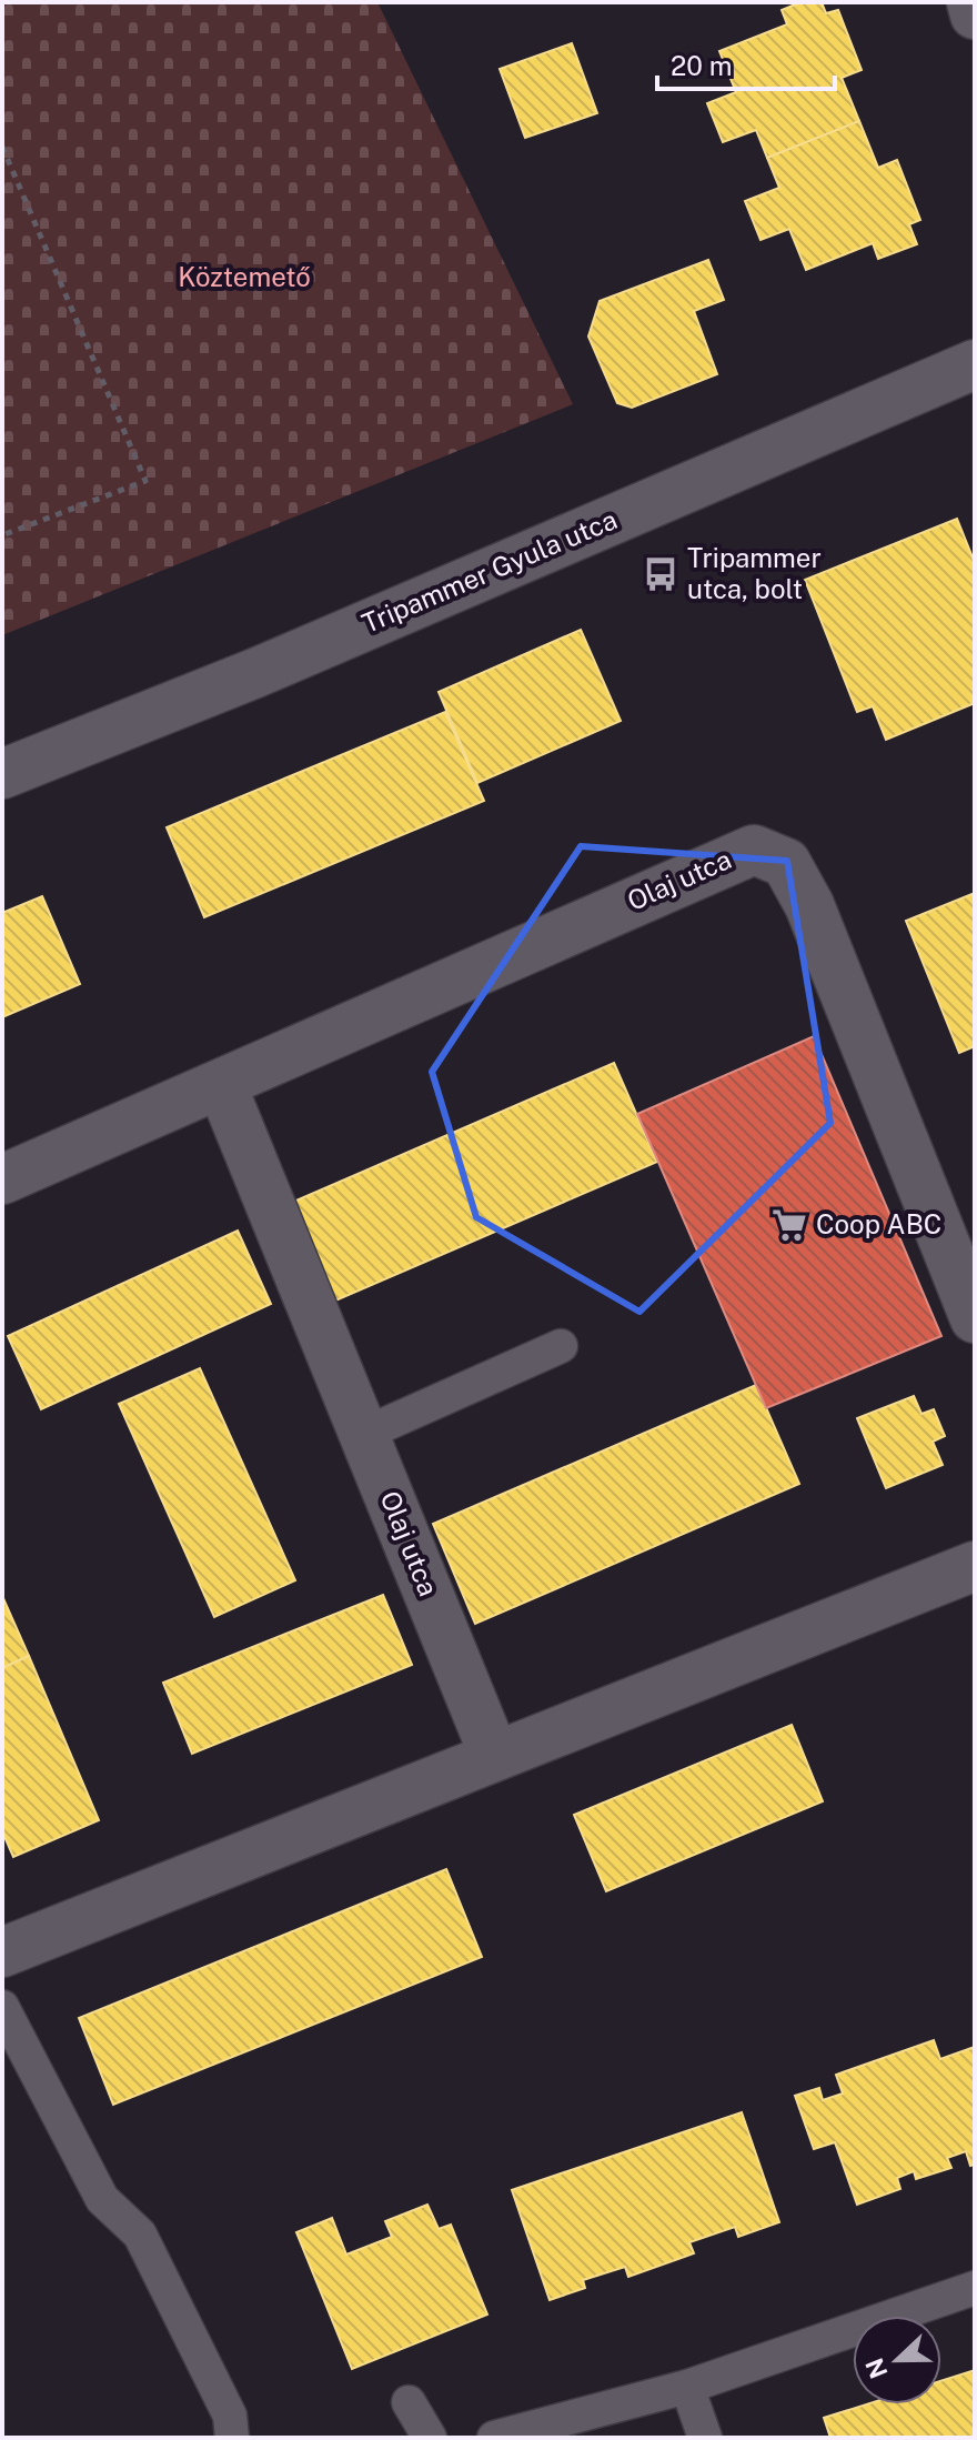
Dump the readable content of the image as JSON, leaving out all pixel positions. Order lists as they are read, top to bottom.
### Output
{
  "streets": {
    "street": ["Tripammer Gyula utca", "Olaj utca"]
  },
  "parks": ["Köztemető"],
  "places": {
    "bus stop": ["Tripammer utca, bolt"],
    "supermarket": ["Coop ABC"]
  },
  "scale_bar": "20 m",
  "north": "left"
}
